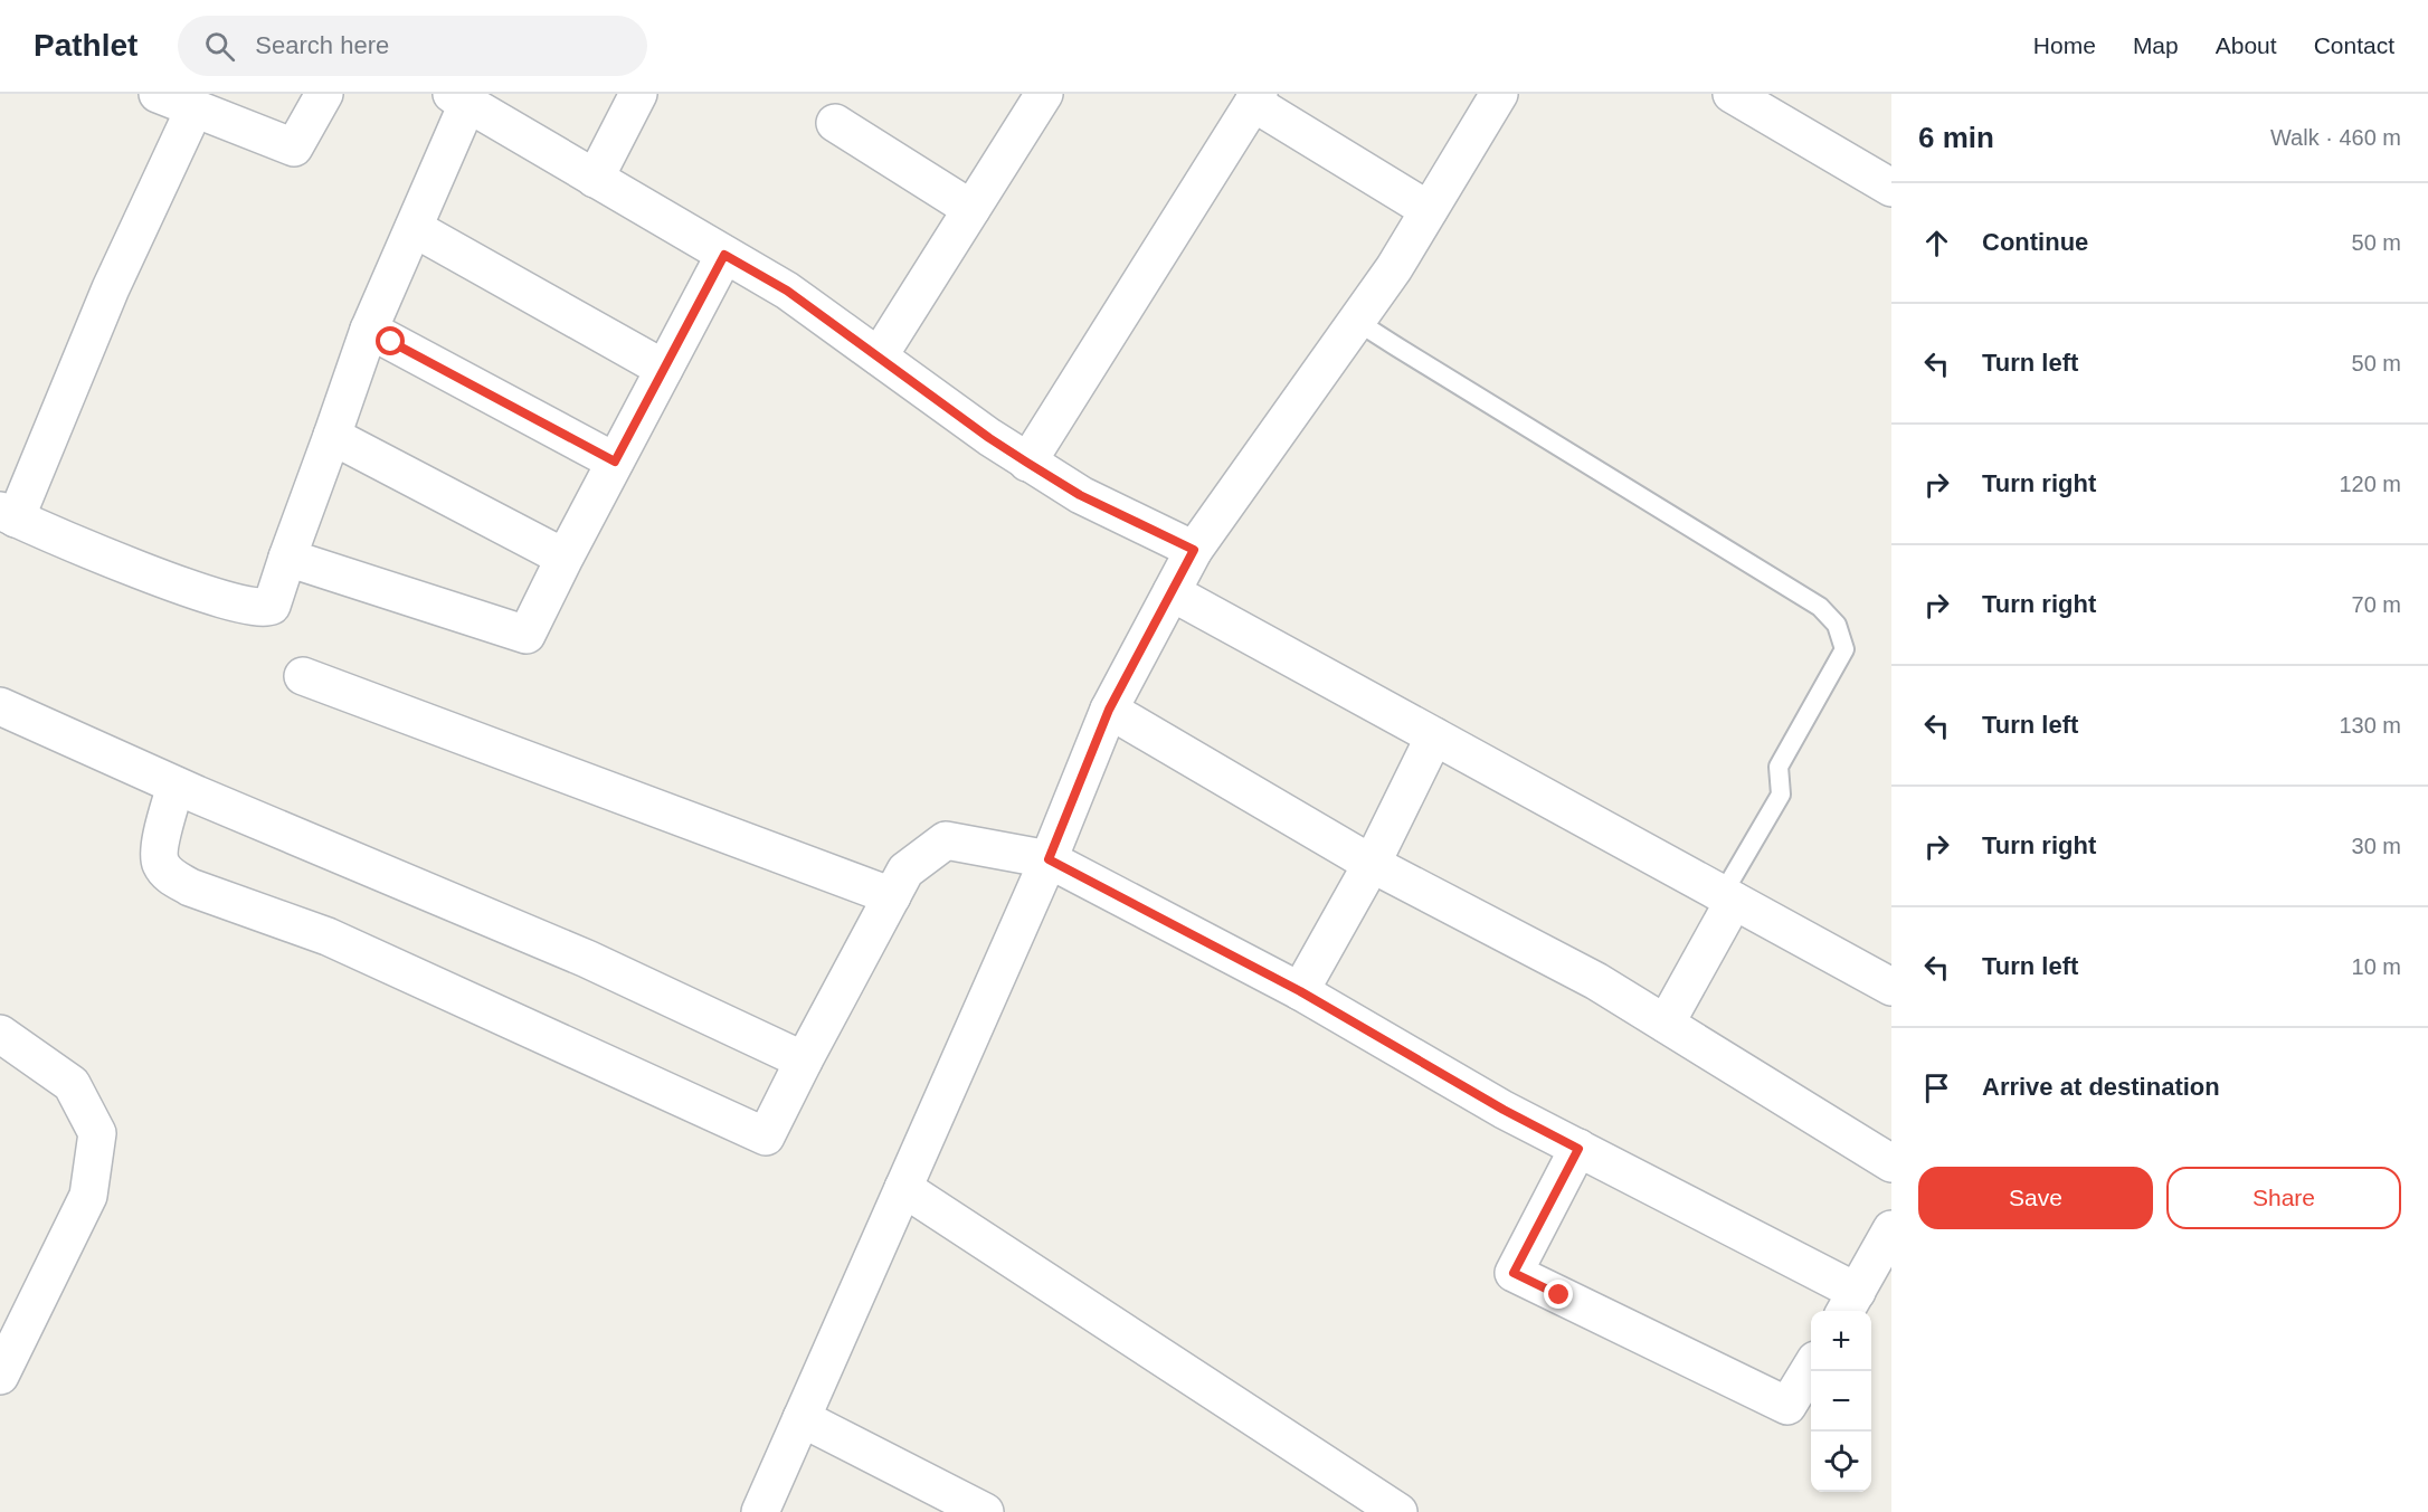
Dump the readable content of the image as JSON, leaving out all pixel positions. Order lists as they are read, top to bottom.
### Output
{
  "page": {
    "header": "Pathlet",
    "search": "Search here",
    "nav": [
      "Home",
      "Map",
      "About",
      "Contact"
    ],
    "heading": ["6 min", "Walk · 460 m"],
    "list": [
      ["Continue", "50 m"],
      ["Turn left", "50 m"],
      ["Turn right", "120 m"],
      ["Turn right", "70 m"],
      ["Turn left", "130 m"],
      ["Turn right", "30 m"],
      ["Turn left", "10 m"],
      "Arrive at destination"
    ],
    "buttons": ["Save", "Share"],
    "map_buttons": ["+", "−"]
  }
}
